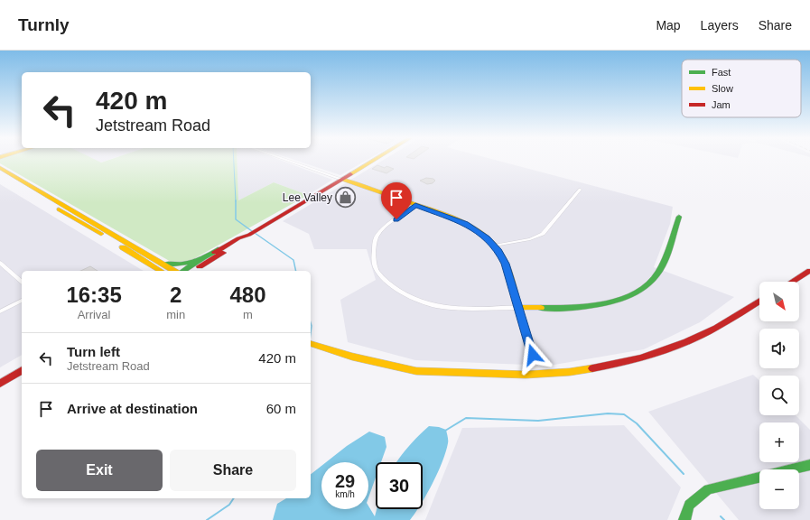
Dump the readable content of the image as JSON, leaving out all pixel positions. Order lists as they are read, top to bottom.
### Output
{
  "places": {
    "shop": ["Lee Valley"]
  },
  "legend": ["Fast", "Slow", "Jam"],
  "north": "bottom right",
  "page": {
    "header": "Turnly",
    "nav": ["Map", "Layers", "Share"],
    "turn": ["420 m", "Jetstream Road"],
    "eta": [
      "16:35",
      "Arrival",
      "2",
      "min",
      "480",
      "m"
    ],
    "map_buttons": ["+", "−"],
    "list": [
      {
        "name": "Turn left",
        "note": "Jetstream Road",
        "value": "420 m"
      },
      {
        "name": "Arrive at destination",
        "value": "60 m"
      }
    ],
    "buttons": ["Exit", "Share"],
    "speed": "29 km/h",
    "limit": "30"
  }
}
